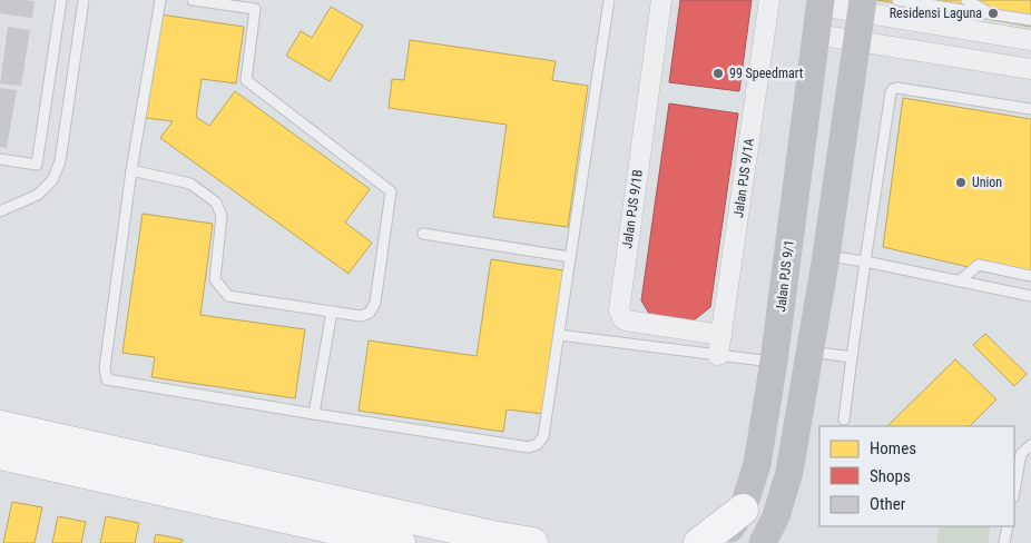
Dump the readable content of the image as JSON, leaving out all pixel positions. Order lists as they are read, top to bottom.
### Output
{
  "streets": {
    "street": ["Jalan PJS 9/1A", "Jalan PJS 9/1B", "Jalan PJS 9/1"]
  },
  "crossings": [
    ["Jalan PJS 9/1A", "Jalan PJS 9/1B"]
  ],
  "places": ["Residensi Laguna", "99 Speedmart", "Union"],
  "legend": ["Homes", "Shops", "Other"]
}
